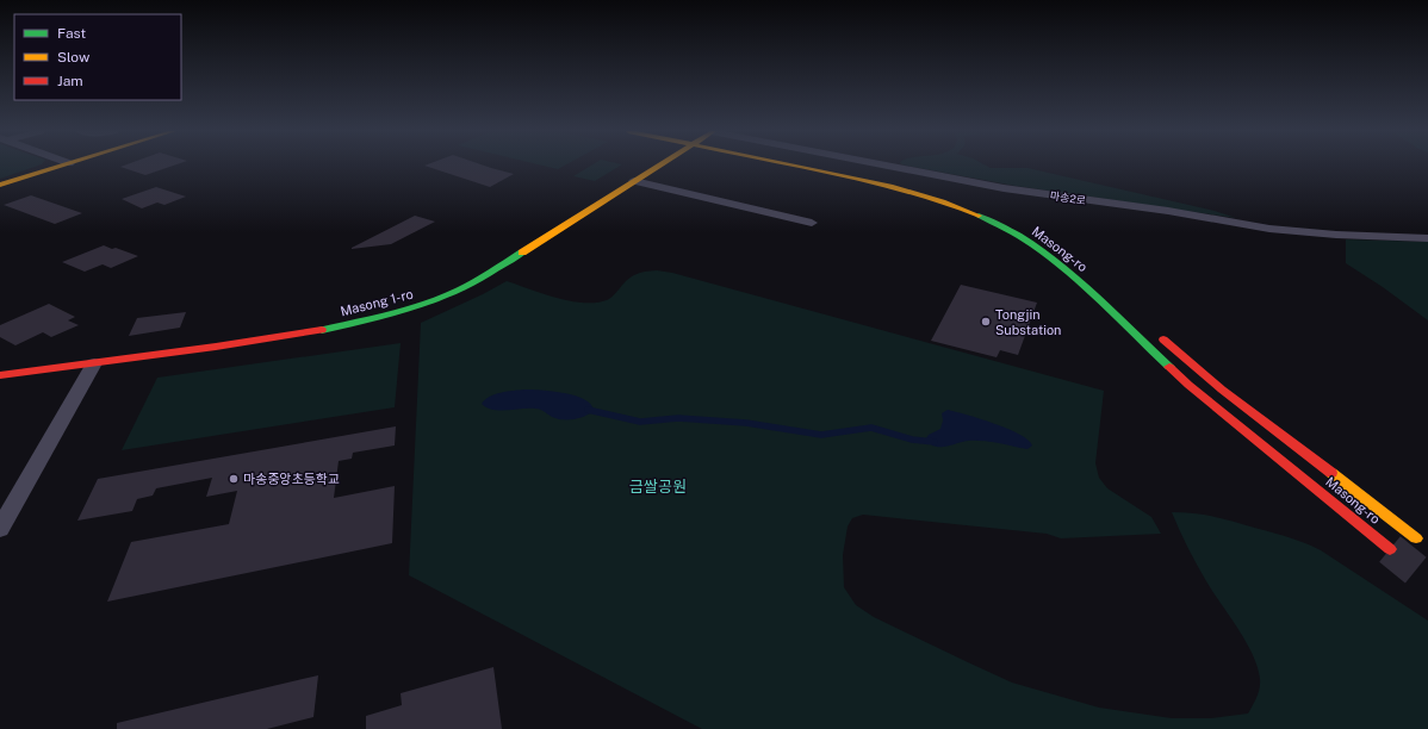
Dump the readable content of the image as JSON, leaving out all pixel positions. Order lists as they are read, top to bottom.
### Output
{
  "streets": {
    "street": ["마송2로", "Masong-ro", "Masong 1-ro"]
  },
  "parks": ["금쌀공원"],
  "places": ["Tongjin Substation", "마송중앙초등학교"],
  "legend": ["Fast", "Slow", "Jam"]
}
